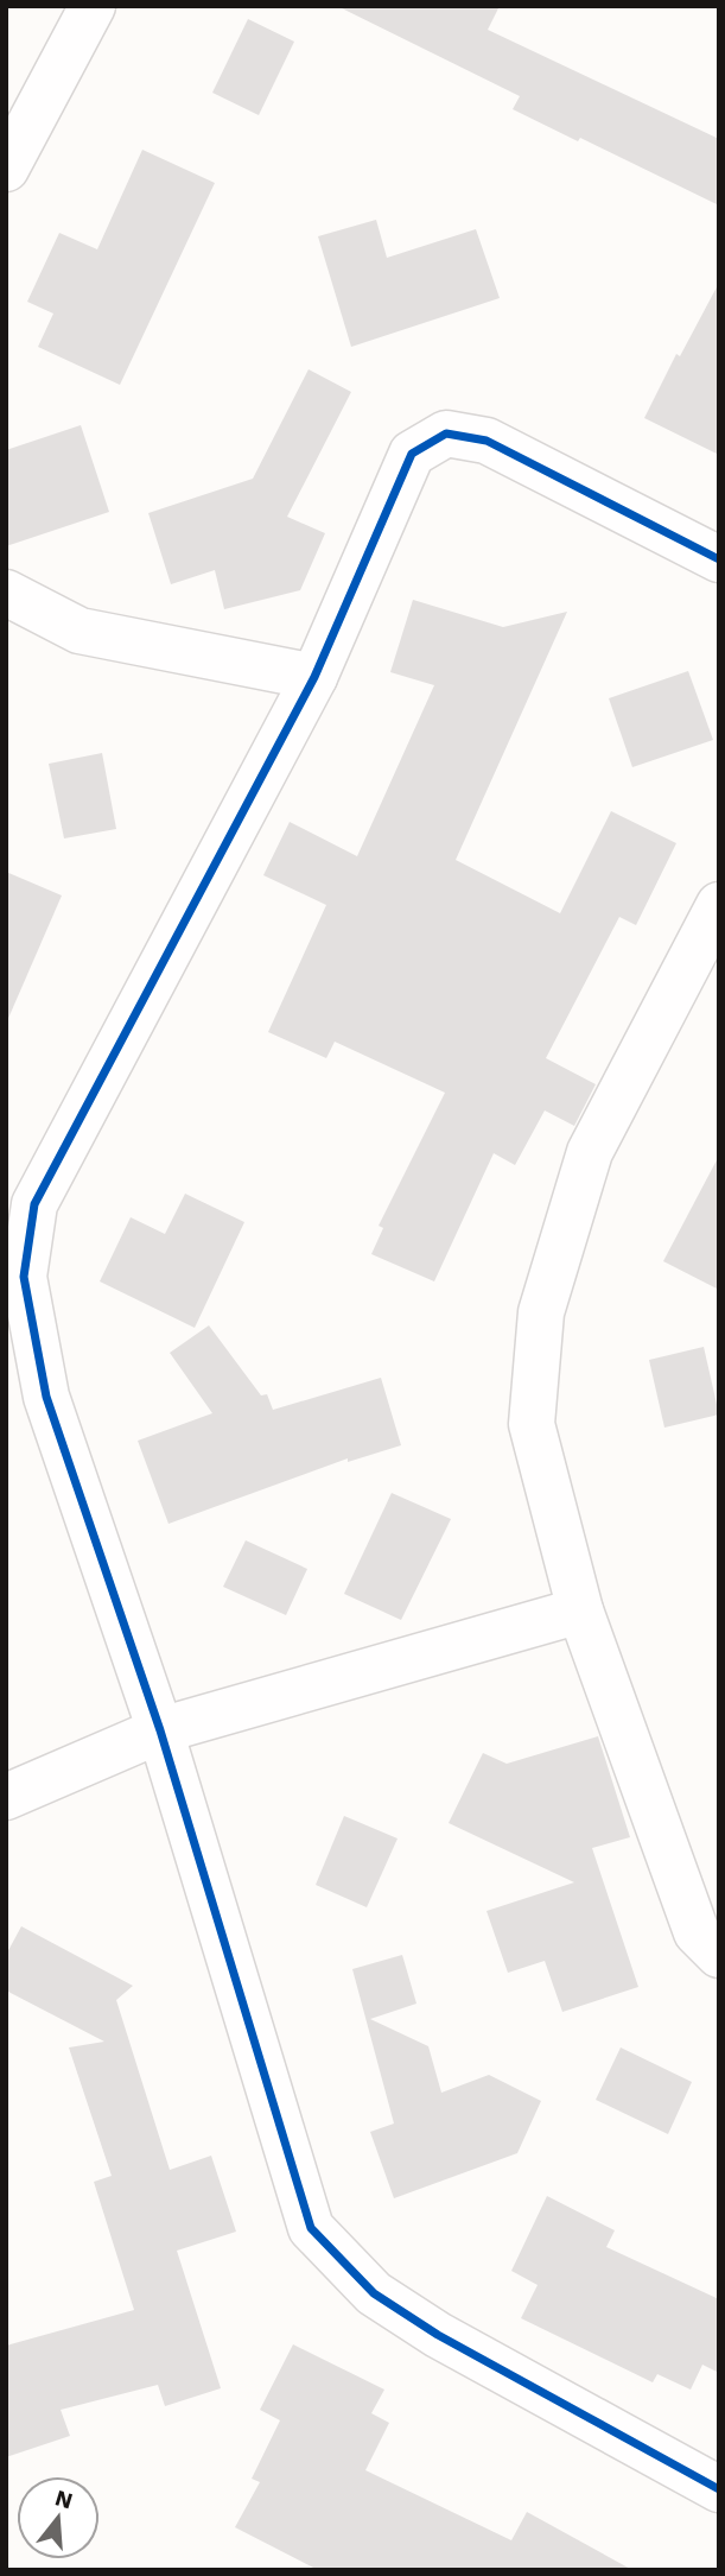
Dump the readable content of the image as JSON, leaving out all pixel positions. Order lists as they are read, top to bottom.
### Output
{
  "north": "top"
}
